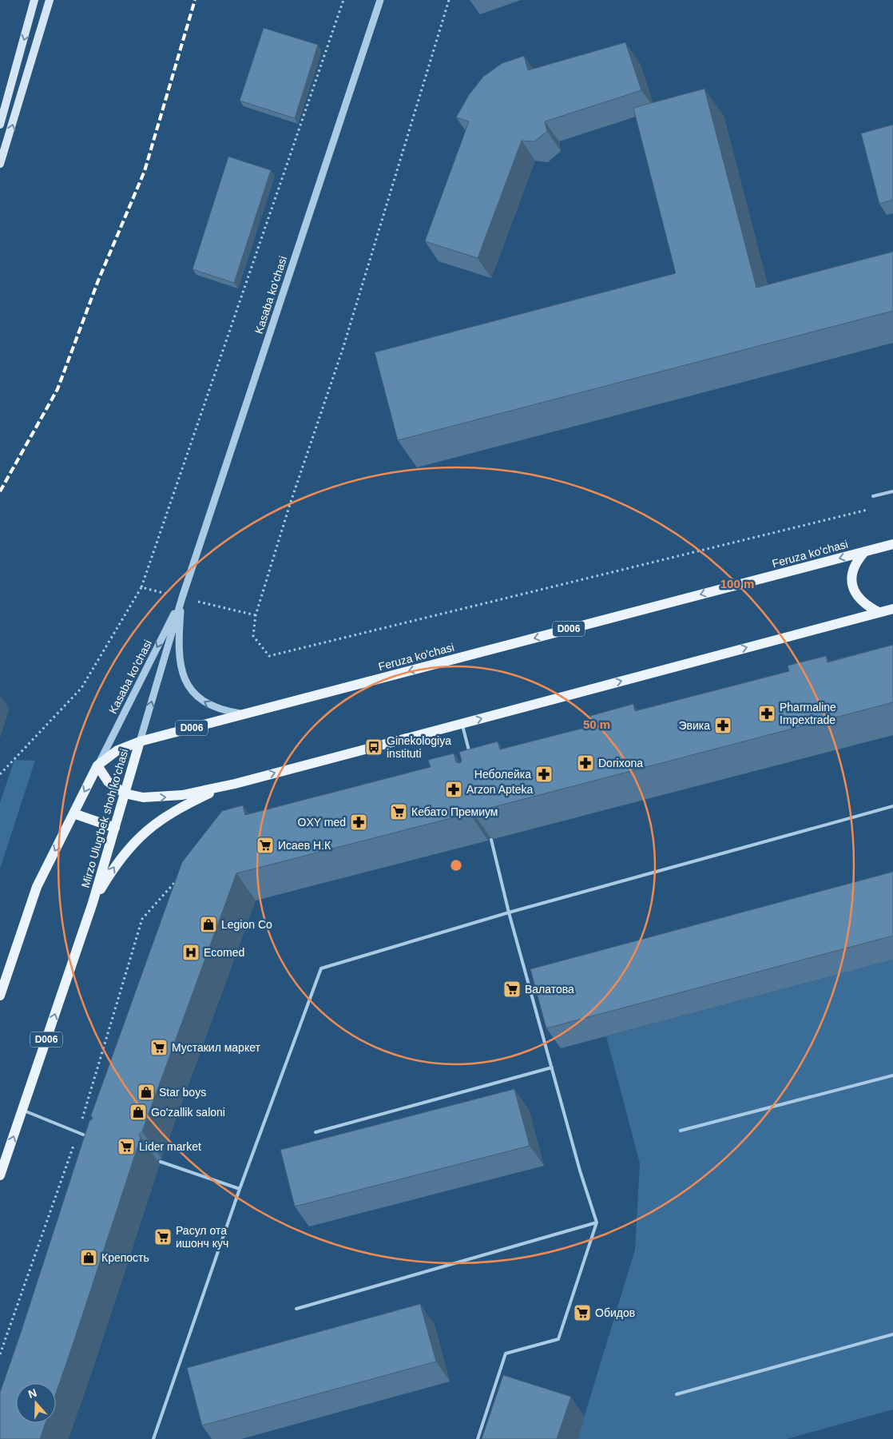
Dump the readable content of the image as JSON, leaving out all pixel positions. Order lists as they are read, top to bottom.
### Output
{
  "streets": {
    "main road": ["Feruza ko'chasi", "D006", "Mirzo Ulug'bek shoh ko'chasi"],
    "street": ["Kasaba ko'chasi"]
  },
  "crossings": [
    ["Kasaba ko'chasi", "Feruza ko'chasi"],
    ["Kasaba ko'chasi", "Mirzo Ulug'bek shoh ko'chasi"],
    ["Feruza ko'chasi", "Mirzo Ulug'bek shoh ko'chasi"],
    ["D006", "Mirzo Ulug'bek shoh ko'chasi"]
  ],
  "places": {
    "pharmacy": [
      "Pharmaline Impextrade",
      "Эвика",
      "Dorixona",
      "Неболейка",
      "Arzon Apteka",
      "OXY med"
    ],
    "bus stop": ["Ginekologiya instituti"],
    "supermarket": [
      "Кебато Премиум",
      "Исаев Н.К",
      "Валатова",
      "Мустакил маркет",
      "Lider market",
      "Расул ота ишонч куч",
      "Обидов"
    ],
    "shop": [
      "Legion Co",
      "Star boys",
      "Go'zallik saloni",
      "Крепость"
    ],
    "hospital": ["Ecomed"]
  },
  "north": "top",
  "rings": ["100 m", "50 m"]
}
